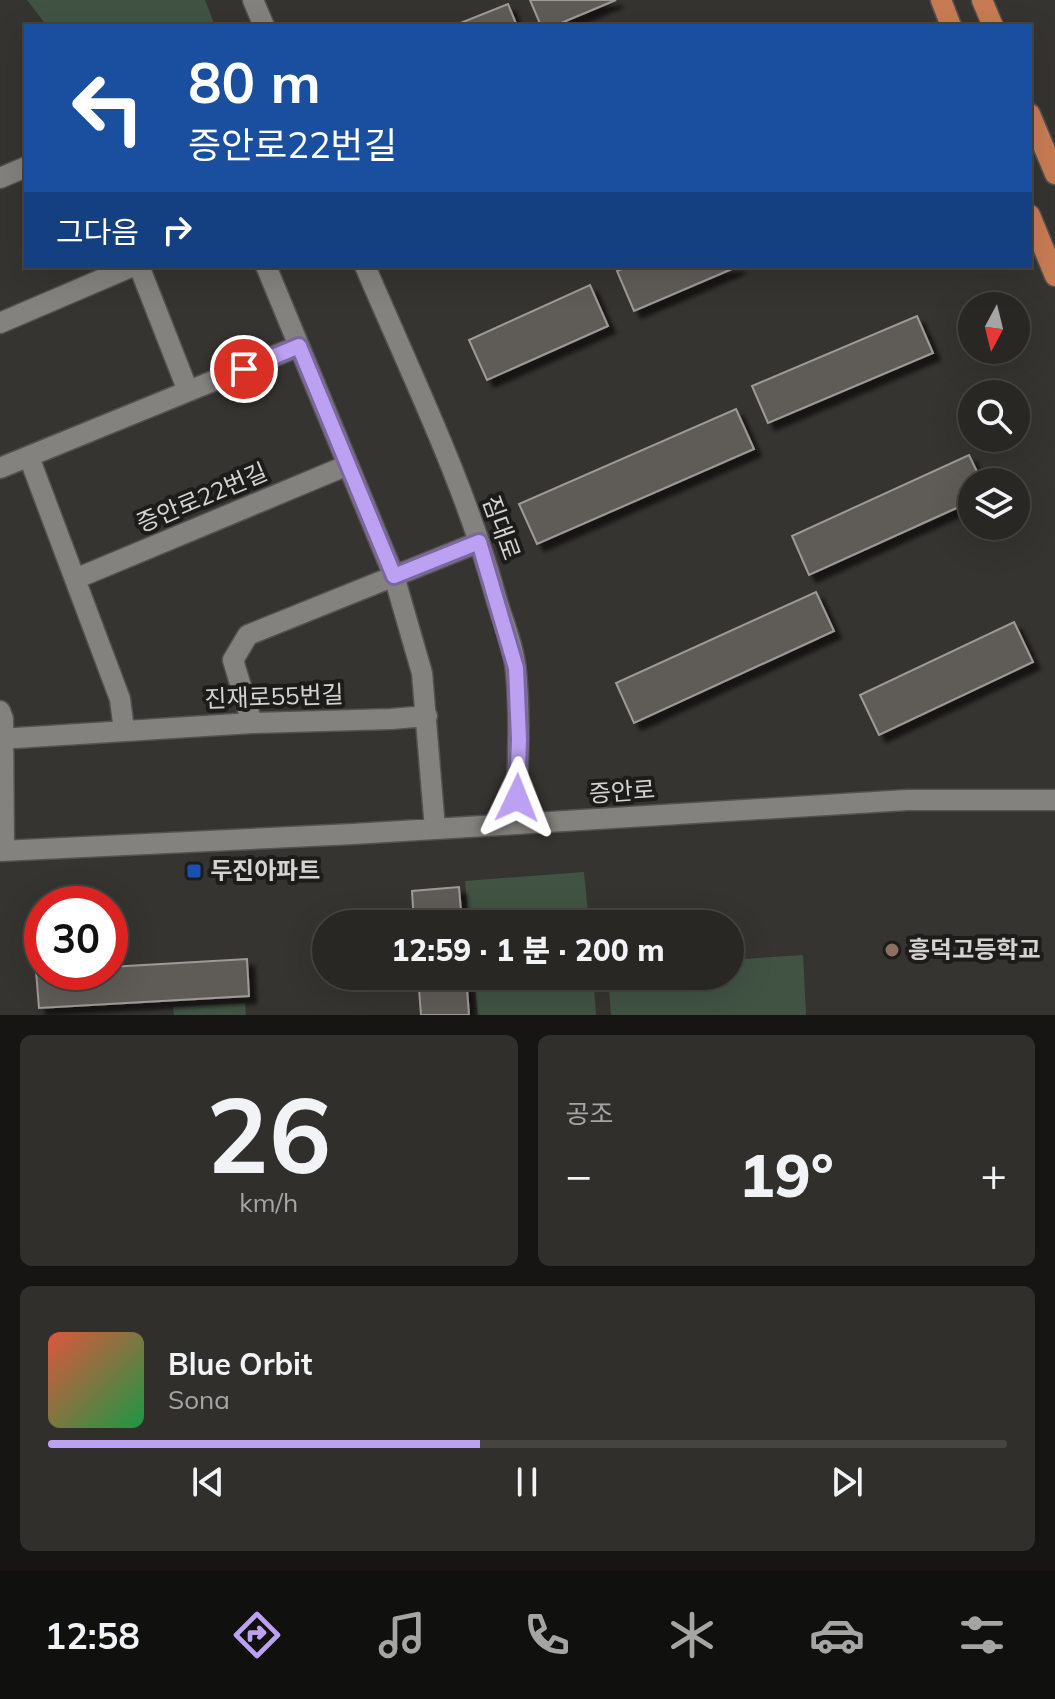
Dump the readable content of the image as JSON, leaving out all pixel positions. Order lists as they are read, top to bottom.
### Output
{
  "streets": {
    "street": [
      "증안로22번길",
      "짐대로",
      "진재로55번길",
      "증안로"
    ]
  },
  "crossings": [
    ["짐대로", "증안로"]
  ],
  "places": {
    "transit": ["두진아파트"],
    "other": ["흥덕고등학교"]
  },
  "north": "bottom",
  "page": {
    "turn": ["80 m", "증안로22번길"],
    "then": "그다음",
    "limit": "30",
    "trip": "12:59 · 1 분 · 200 m",
    "tile": [
      ["26", "km/h"],
      "공조"
    ],
    "heat": ["−", "19°", "+"],
    "song": ["Blue Orbit", "Sona"],
    "tabs": "12:58"
  }
}
